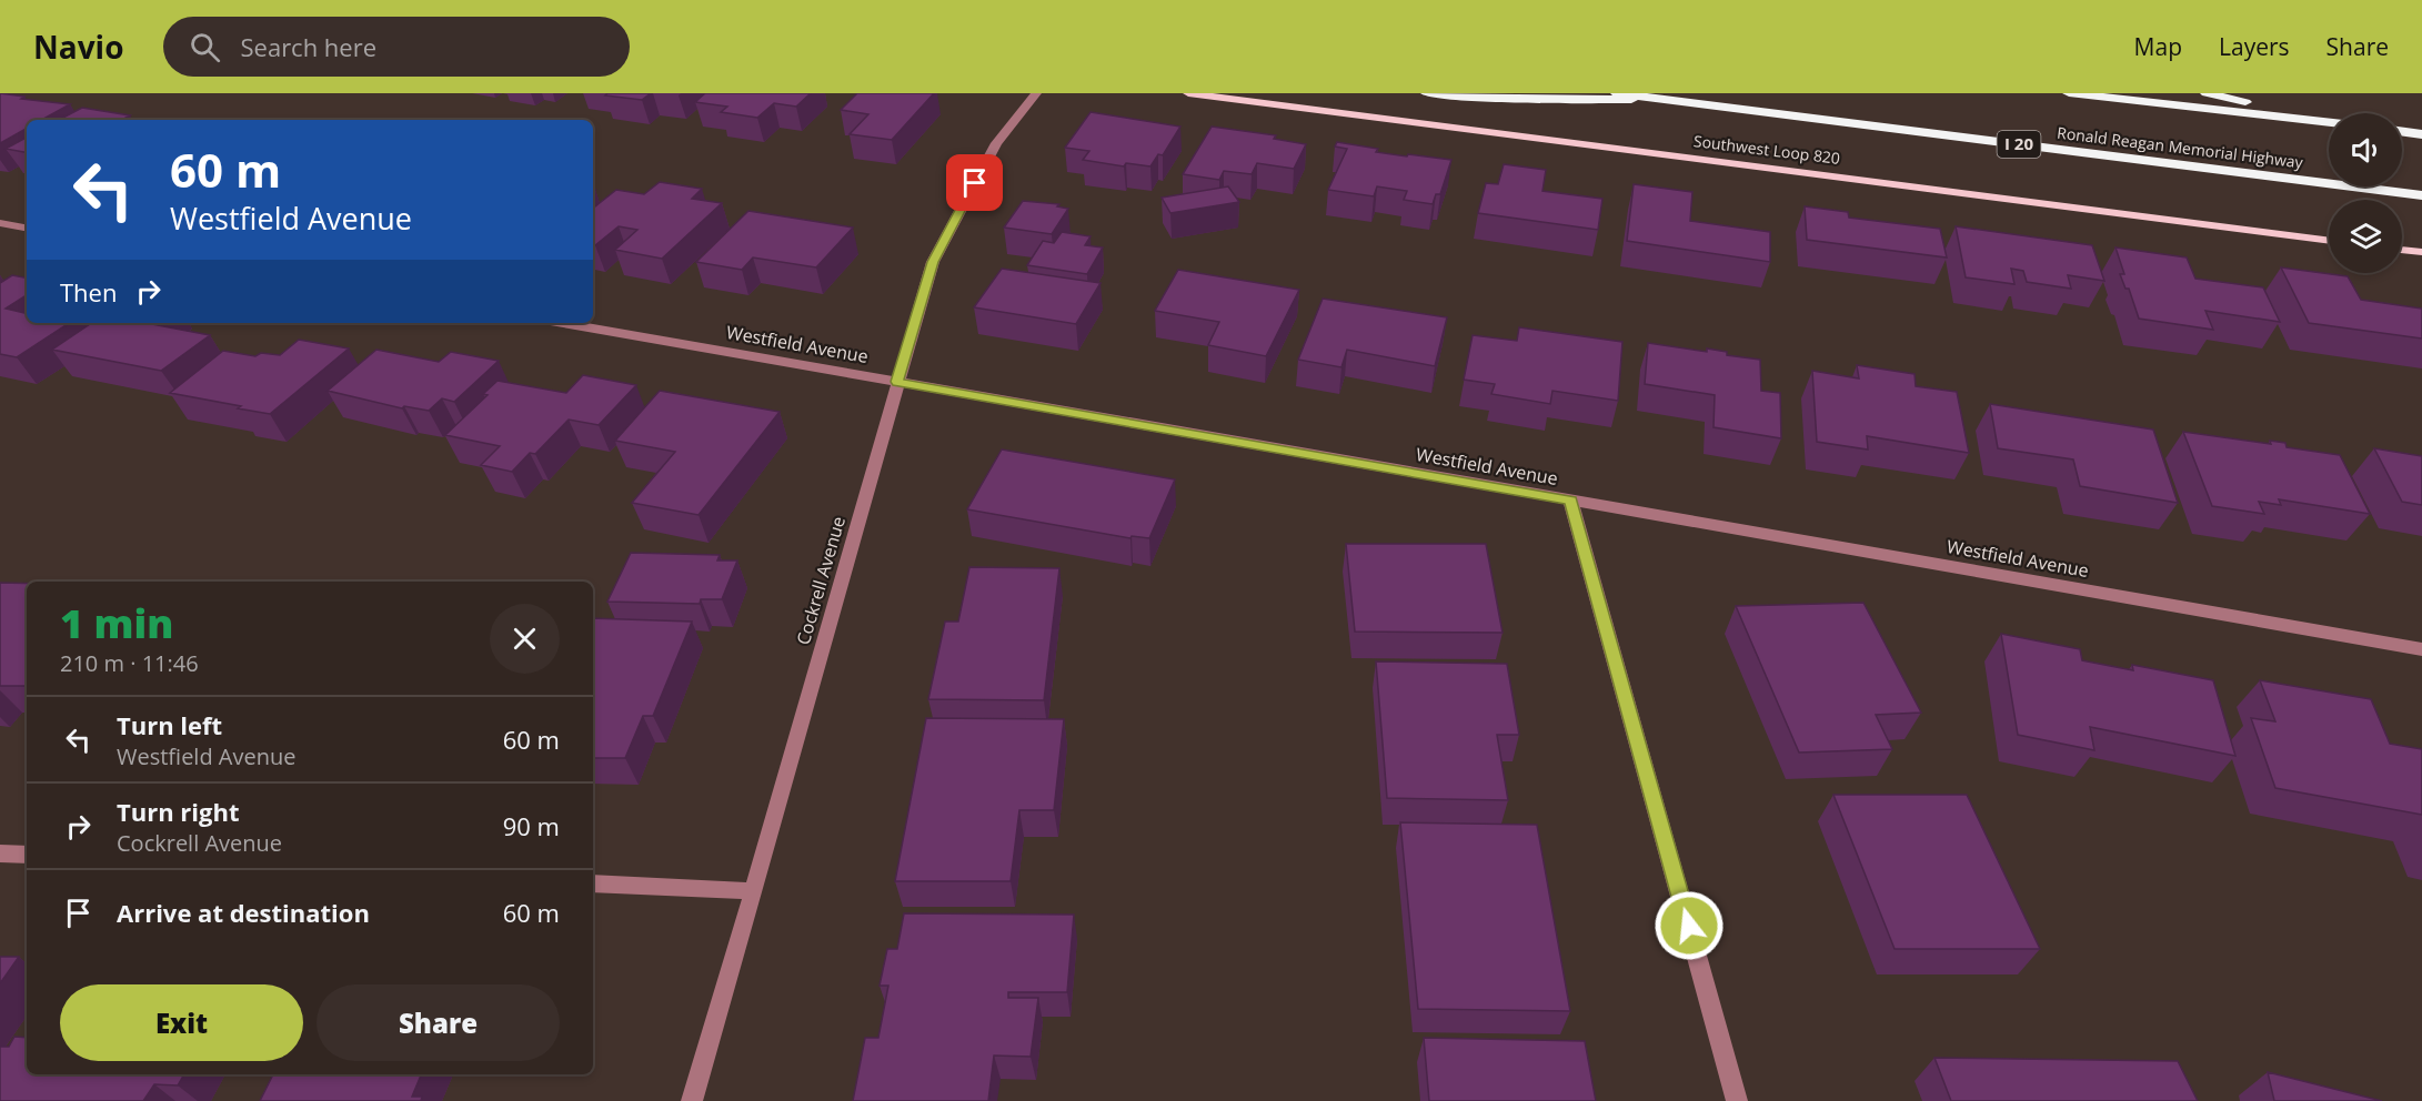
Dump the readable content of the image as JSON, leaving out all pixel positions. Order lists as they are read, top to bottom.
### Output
{
  "streets": {
    "highway": ["I 20", "Ronald Reagan Memorial Highway"],
    "main road": ["Southwest Loop 820"],
    "street": ["Westfield Avenue", "Cockrell Avenue"]
  },
  "crossings": [
    ["Westfield Avenue", "Cockrell Avenue"]
  ],
  "page": {
    "header": "Navio",
    "search": "Search here",
    "nav": ["Map", "Layers", "Share"],
    "turn": ["60 m", "Westfield Avenue"],
    "then": "Then",
    "heading": ["1 min", "210 m · 11:46"],
    "list": [
      {
        "name": "Turn left",
        "note": "Westfield Avenue",
        "value": "60 m"
      },
      {
        "name": "Turn right",
        "note": "Cockrell Avenue",
        "value": "90 m"
      },
      {
        "name": "Arrive at destination",
        "value": "60 m"
      }
    ],
    "buttons": ["Exit", "Share"]
  }
}
